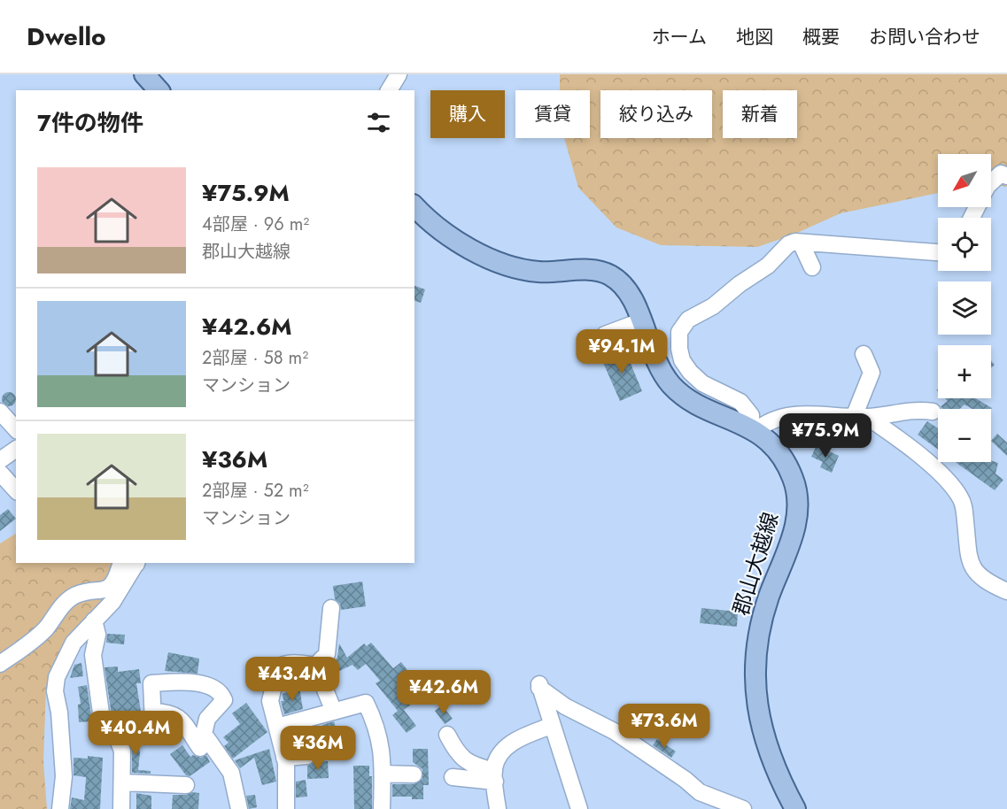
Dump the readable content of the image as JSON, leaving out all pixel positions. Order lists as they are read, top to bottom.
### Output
{
  "streets": {
    "main road": ["郡山大越線"]
  },
  "north": "bottom left",
  "page": {
    "header": "Dwello",
    "nav": [
      "ホーム",
      "地図",
      "概要",
      "お問い合わせ"
    ],
    "chip": [
      "購入",
      "賃貸",
      "絞り込み",
      "新着"
    ],
    "heading": "7件の物件",
    "map_buttons": ["+", "−"],
    "list": [
      {
        "name": "¥75.9M",
        "note": "4部屋 · 96 m² · 郡山大越線"
      },
      {
        "name": "¥42.6M",
        "note": "2部屋 · 58 m² · マンション"
      },
      {
        "name": "¥36M",
        "note": "2部屋 · 52 m² · マンション"
      }
    ],
    "price": [
      "¥94.1M",
      "¥75.9M",
      "¥43.4M",
      "¥42.6M",
      "¥73.6M",
      "¥40.4M",
      "¥36M"
    ]
  }
}
